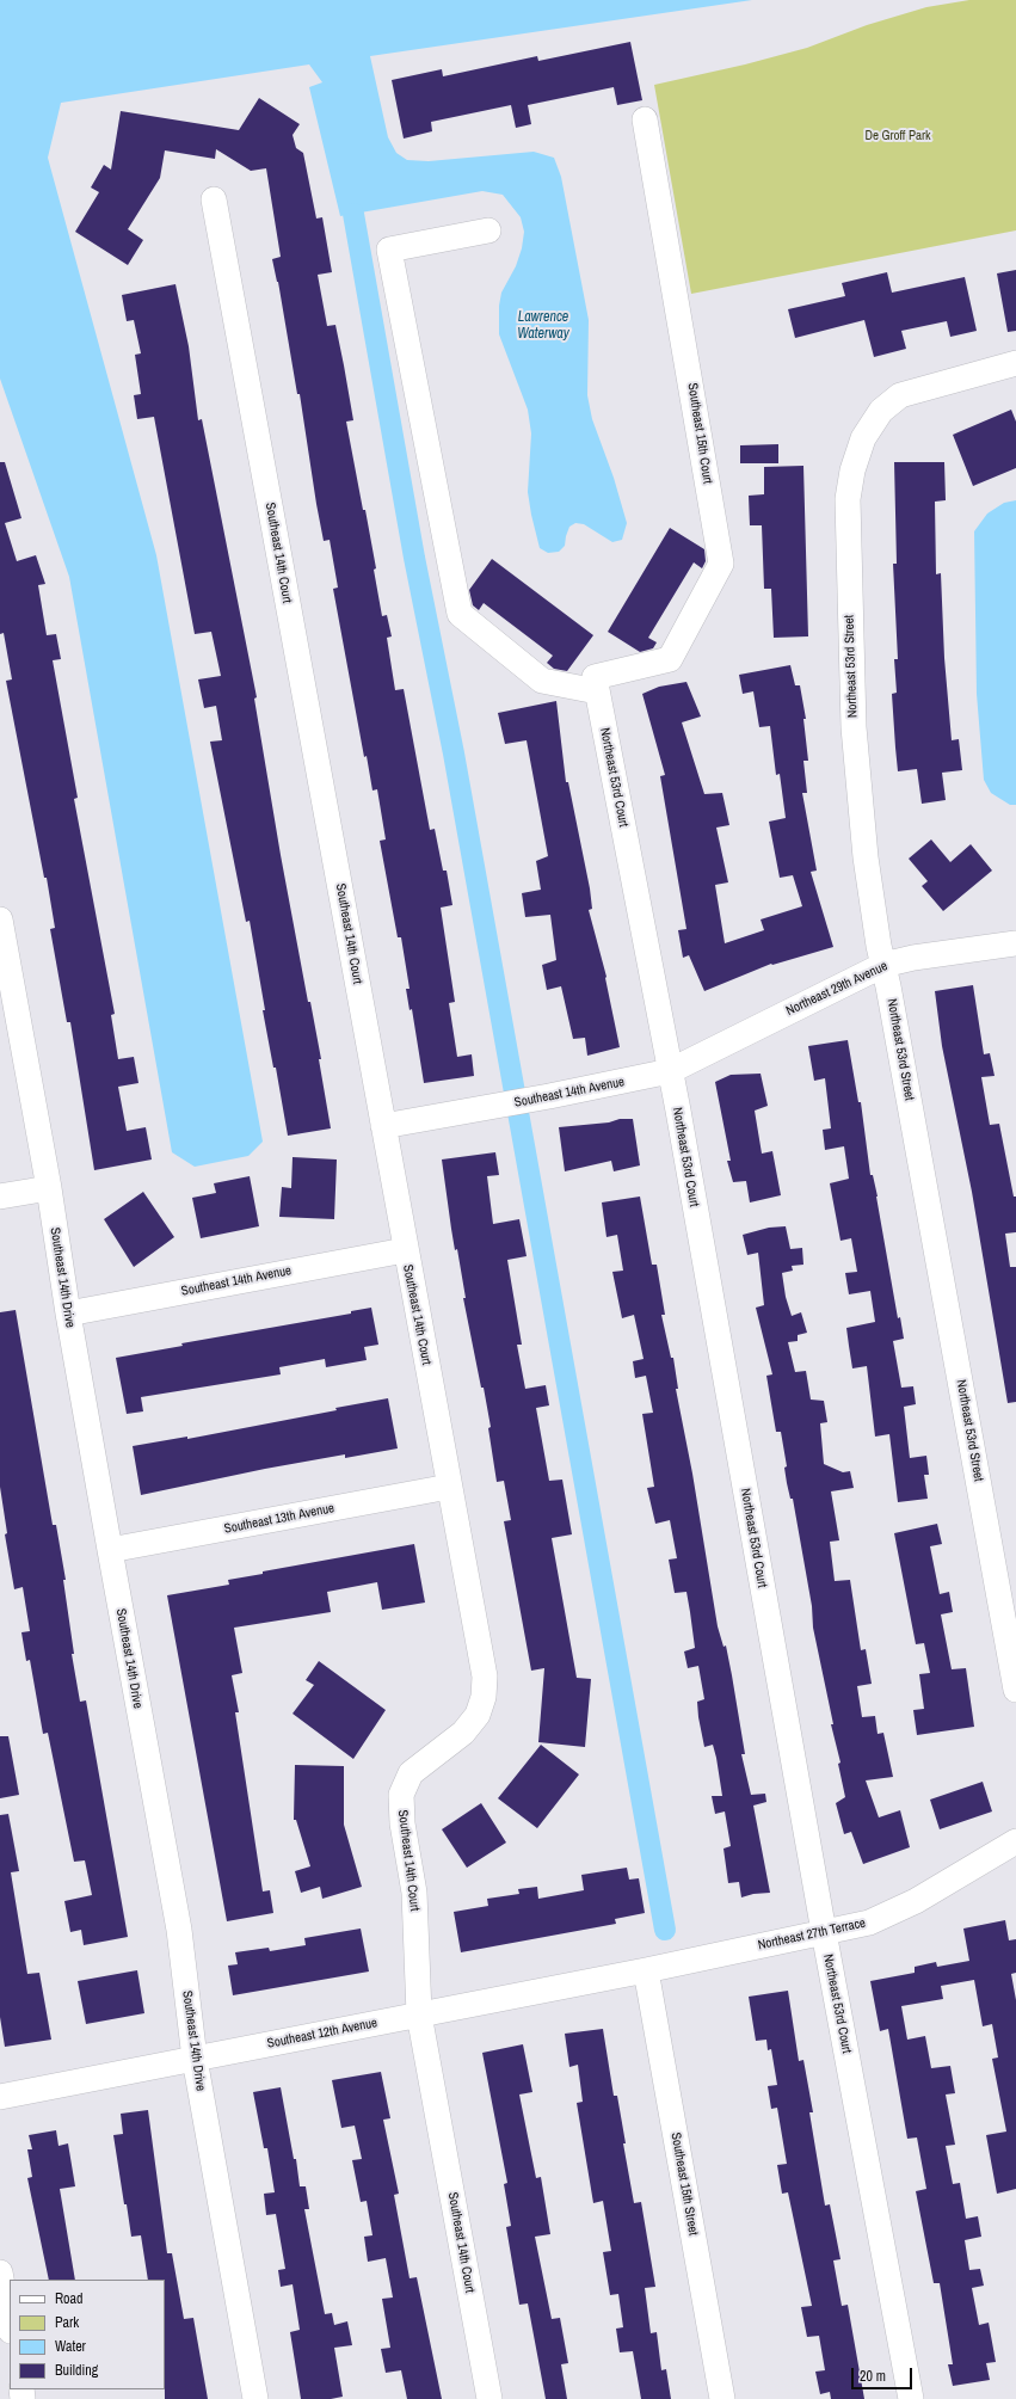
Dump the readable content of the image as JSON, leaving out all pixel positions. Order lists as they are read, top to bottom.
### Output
{
  "streets": {
    "street": [
      "Southeast 15th Court",
      "Southeast 14th Court",
      "Northeast 53rd Street",
      "Northeast 53rd Court",
      "Northeast 29th Avenue",
      "Southeast 14th Avenue",
      "Southeast 14th Drive",
      "Southeast 13th Avenue",
      "Northeast 27th Terrace",
      "Southeast 12th Avenue",
      "Southeast 15th Street"
    ]
  },
  "crossings": [
    ["Southeast 15th Court", "Northeast 53rd Court"],
    ["Southeast 14th Court", "Southeast 14th Avenue"],
    ["Southeast 14th Court", "Southeast 13th Avenue"],
    ["Southeast 14th Court", "Southeast 12th Avenue"],
    ["Northeast 53rd Street", "Northeast 29th Avenue"],
    ["Northeast 53rd Court", "Northeast 29th Avenue"],
    ["Northeast 53rd Court", "Southeast 14th Avenue"],
    ["Northeast 53rd Court", "Northeast 27th Terrace"],
    ["Northeast 29th Avenue", "Southeast 14th Avenue"],
    ["Southeast 14th Avenue", "Southeast 14th Drive"],
    ["Southeast 14th Drive", "Southeast 13th Avenue"],
    ["Southeast 14th Drive", "Southeast 12th Avenue"],
    ["Northeast 27th Terrace", "Southeast 12th Avenue"],
    ["Northeast 27th Terrace", "Southeast 15th Street"],
    ["Southeast 12th Avenue", "Southeast 15th Street"]
  ],
  "water": ["Lawrence Waterway"],
  "parks": ["De Groff Park"],
  "legend": [
    "Road",
    "Park",
    "Water",
    "Building"
  ],
  "scale_bar": "20 m"
}
